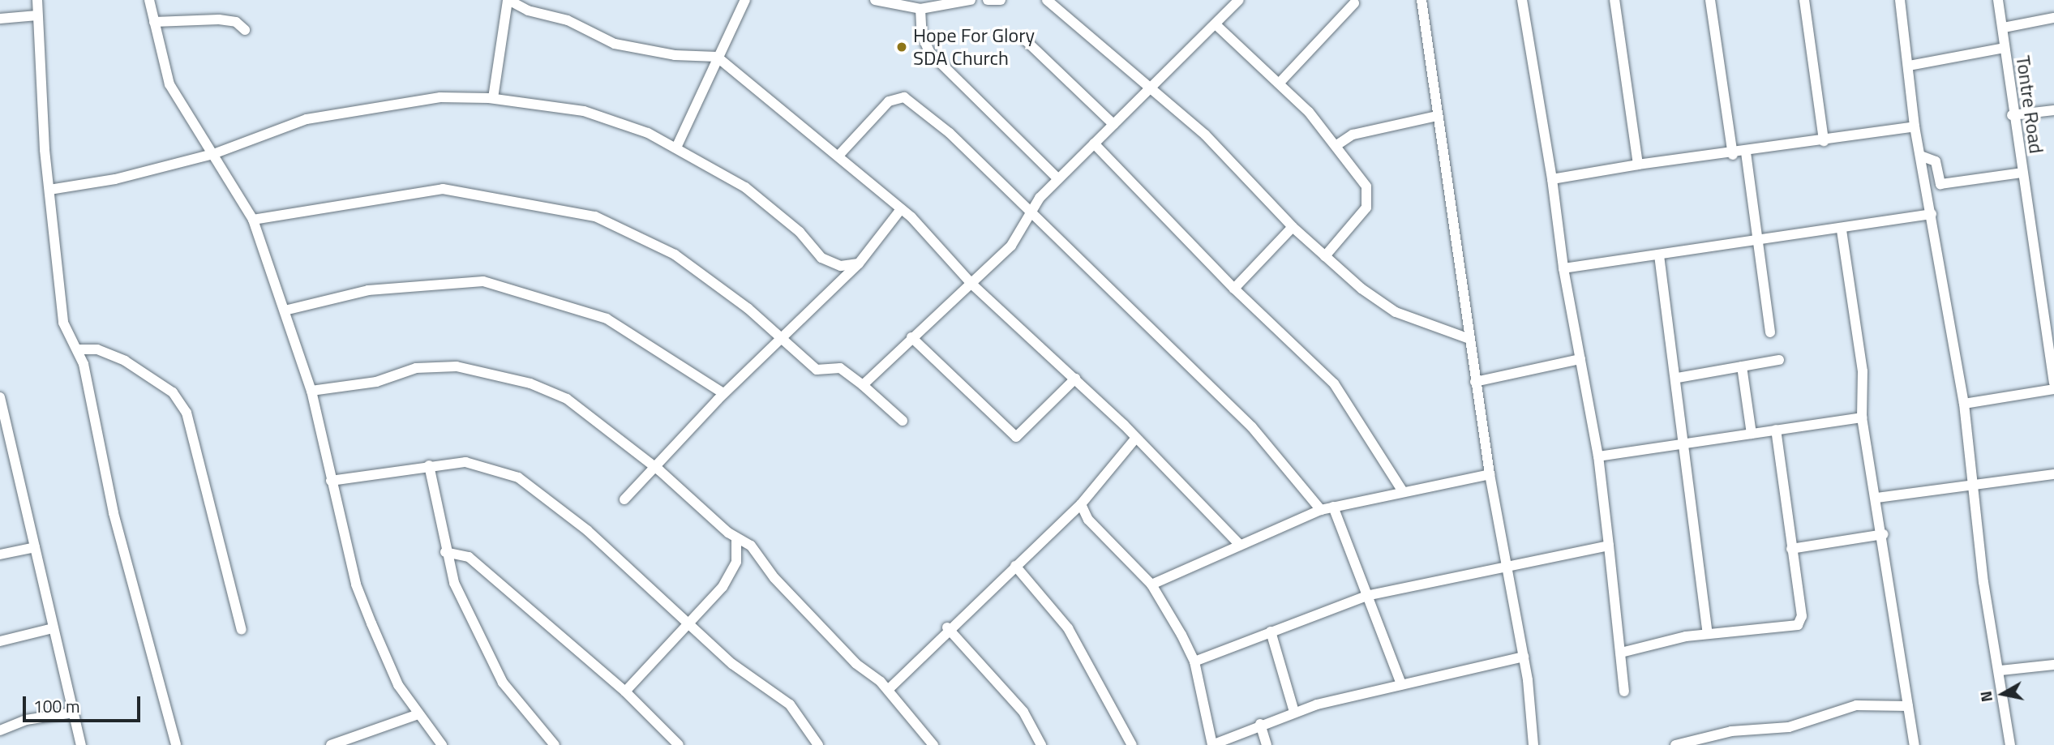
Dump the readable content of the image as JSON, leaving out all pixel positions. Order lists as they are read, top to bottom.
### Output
{
  "streets": {
    "street": ["Tontre Road"]
  },
  "places": ["Hope For Glory SDA Church"],
  "scale_bar": "100 m",
  "north": "left"
}
